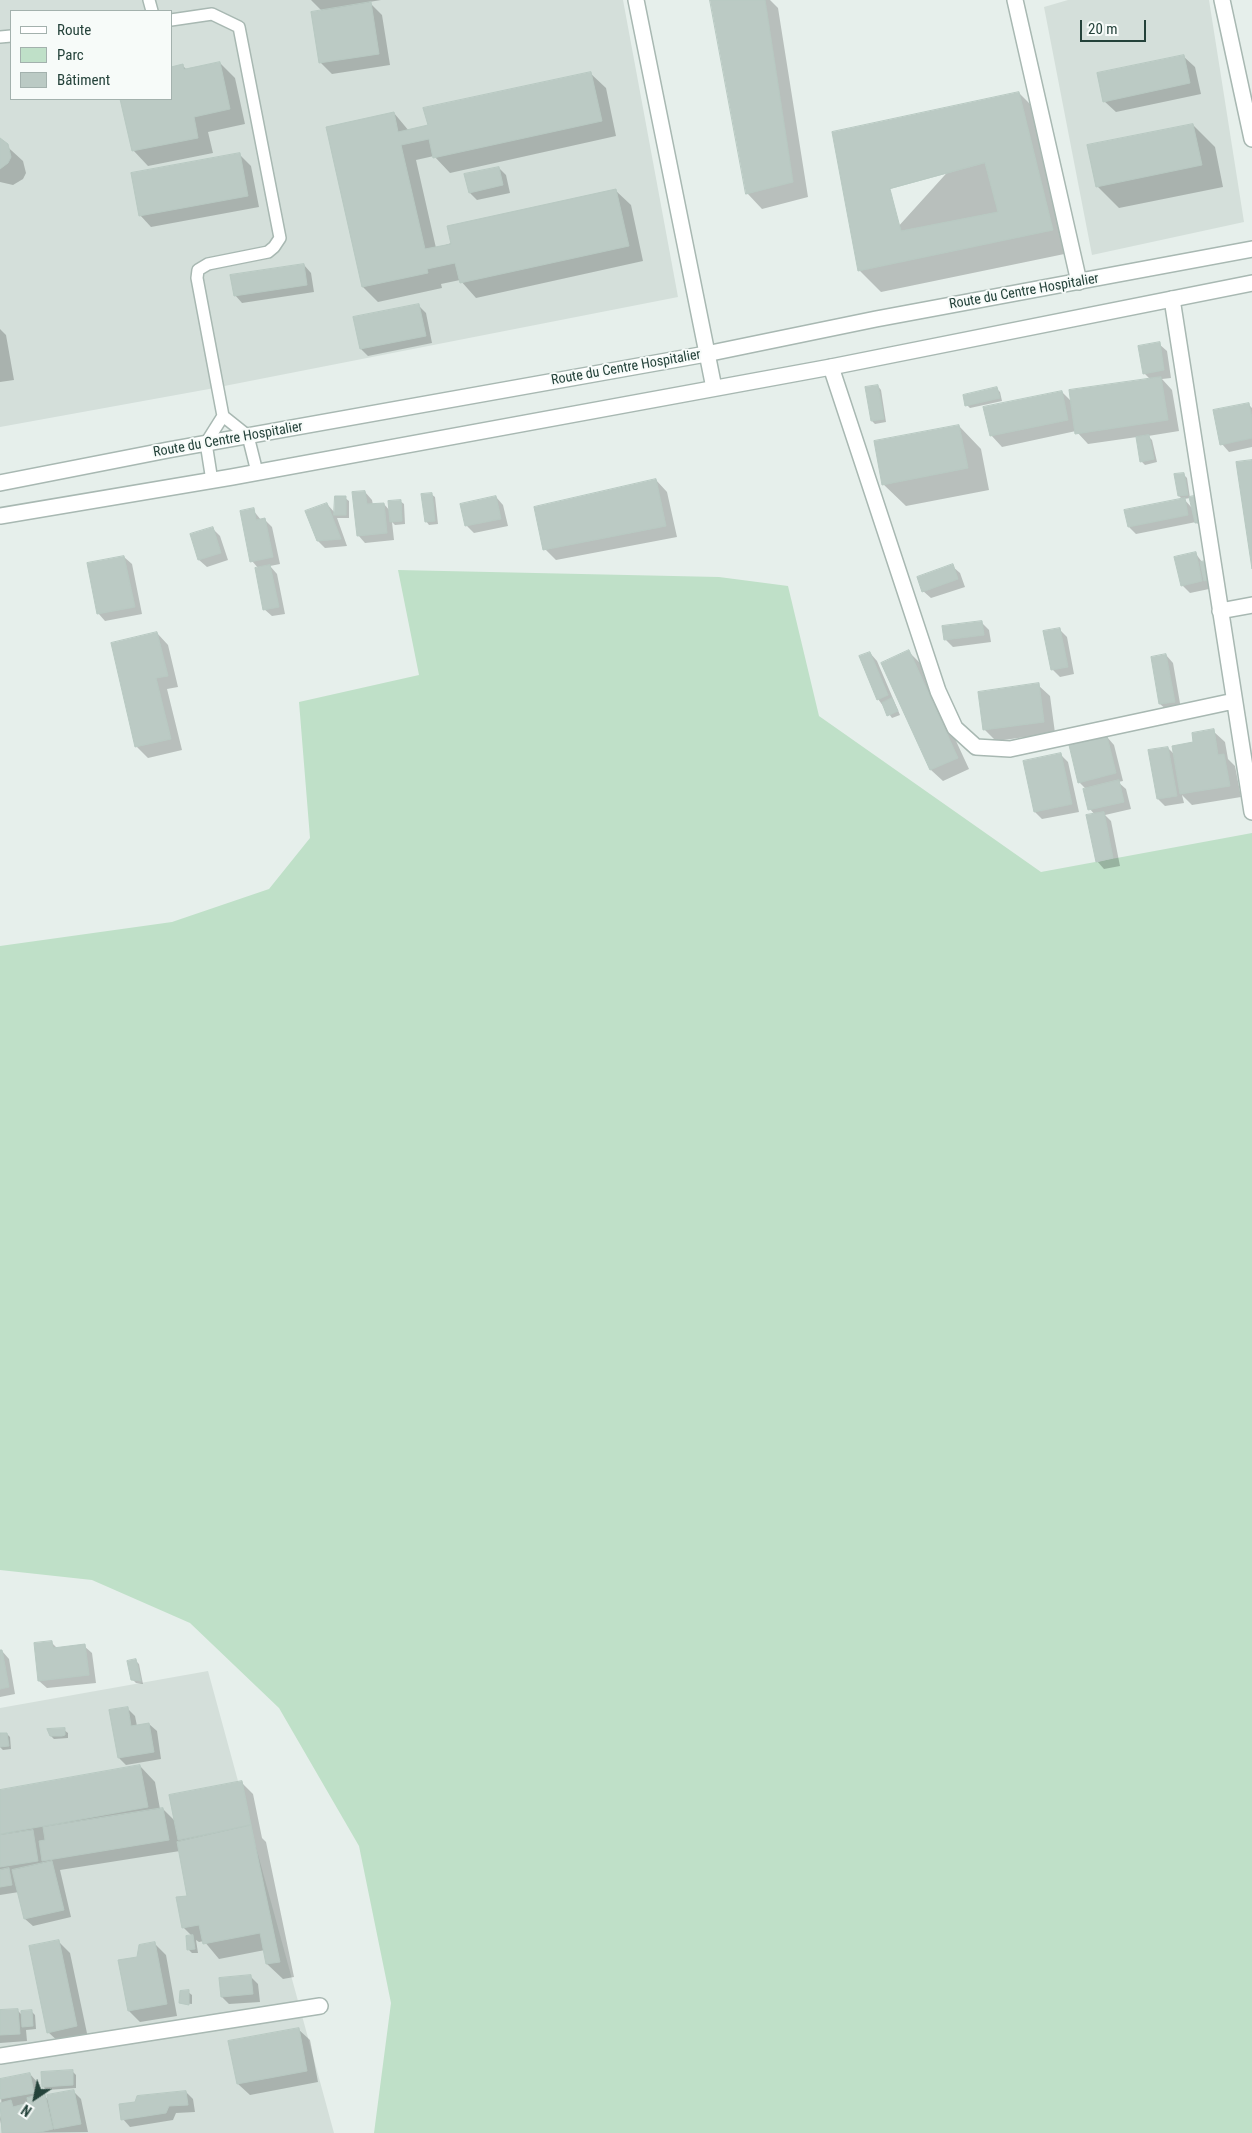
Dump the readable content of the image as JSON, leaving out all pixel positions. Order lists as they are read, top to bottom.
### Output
{
  "streets": {
    "street": ["Route du Centre Hospitalier"]
  },
  "legend": ["Route", "Parc", "Bâtiment"],
  "scale_bar": "20 m",
  "north": "bottom left"
}
